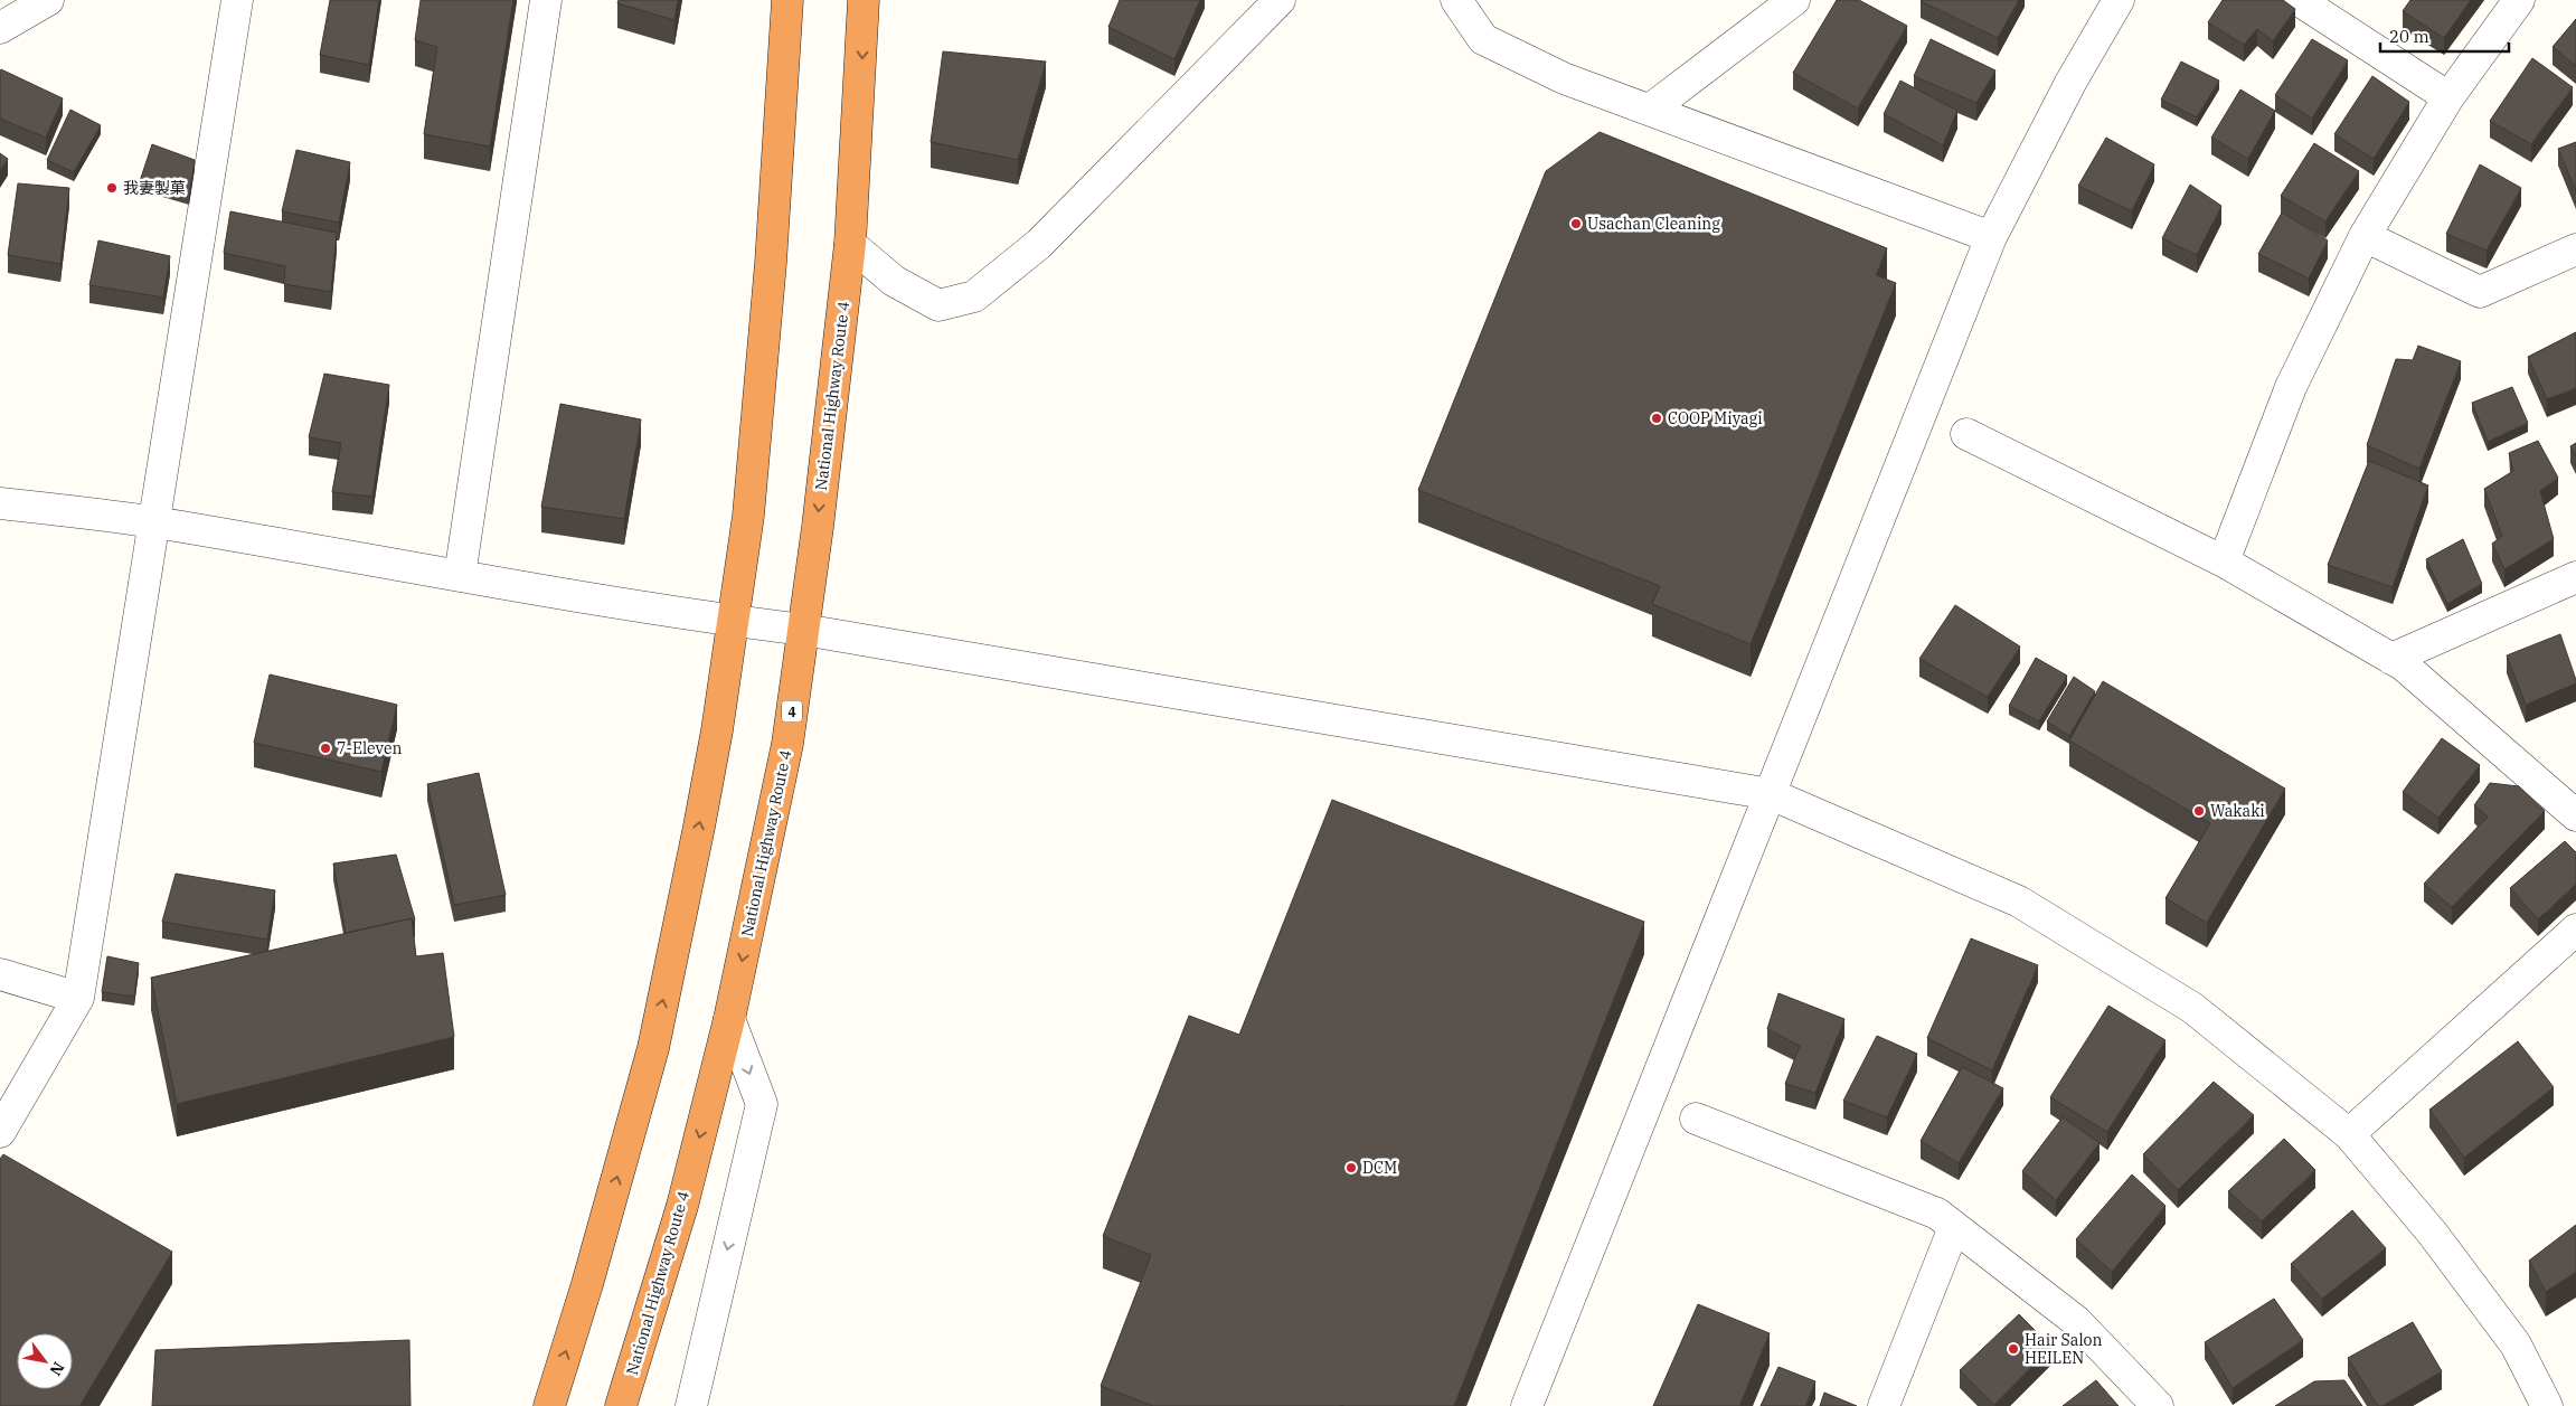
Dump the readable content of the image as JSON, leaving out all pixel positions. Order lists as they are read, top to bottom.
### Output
{
  "streets": {
    "highway": ["National Highway Route 4", "4"]
  },
  "places": [
    "我妻製菓",
    "Usachan Cleaning",
    "COOP Miyagi",
    "7-Eleven",
    "Wakaki",
    "DCM",
    "Hair Salon HEILEN"
  ],
  "scale_bar": "20 m",
  "north": "bottom right"
}
